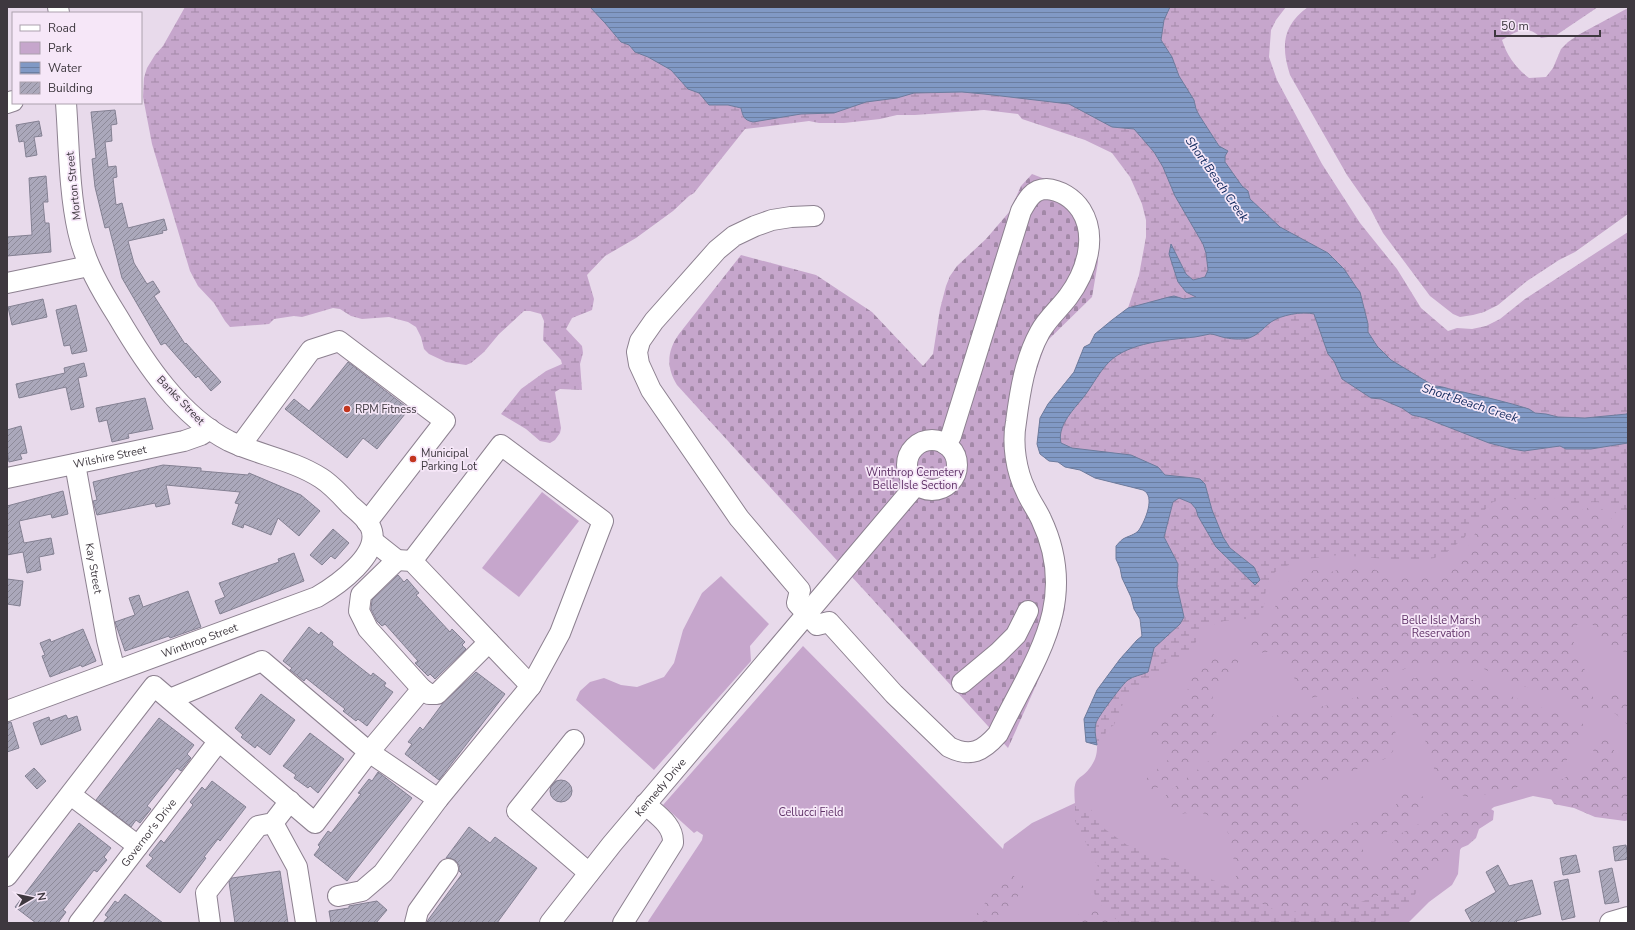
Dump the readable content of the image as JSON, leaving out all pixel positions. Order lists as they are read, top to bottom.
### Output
{
  "streets": {
    "street": [
      "Morton Street",
      "Banks Street",
      "Wilshire Street",
      "Kay Street",
      "Winthrop Street",
      "Kennedy Drive",
      "Governor's Drive"
    ]
  },
  "crossings": [
    ["Morton Street", "Banks Street"],
    ["Banks Street", "Wilshire Street"],
    ["Banks Street", "Winthrop Street"],
    ["Wilshire Street", "Kay Street"],
    ["Kay Street", "Winthrop Street"]
  ],
  "water": ["Short Beach Creek"],
  "parks": ["Winthrop Cemetery Belle Isle Section", "Belle Isle Marsh Reservation", "Cellucci Field"],
  "places": ["RPM Fitness", "Municipal Parking Lot"],
  "legend": [
    "Road",
    "Park",
    "Water",
    "Building"
  ],
  "scale_bar": "50 m",
  "north": "right"
}
